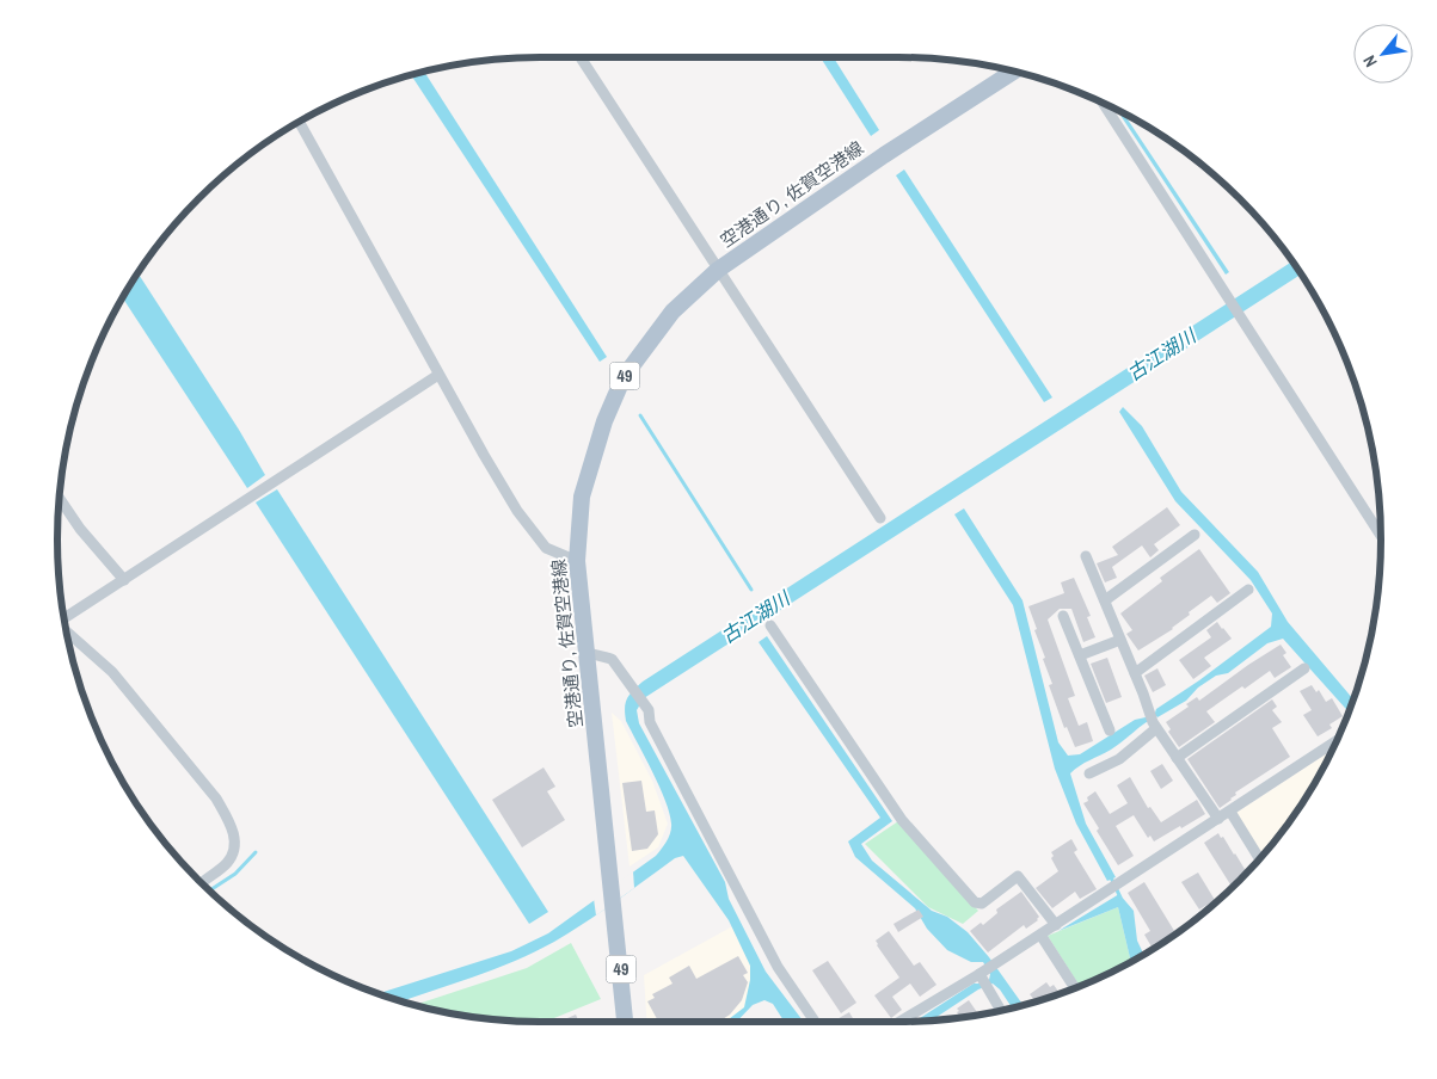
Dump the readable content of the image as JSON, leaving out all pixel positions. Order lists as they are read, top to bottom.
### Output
{
  "streets": {
    "main road": ["空港通り, 佐賀空港線", "49"]
  },
  "water": ["古江湖川"],
  "north": "bottom left"
}
